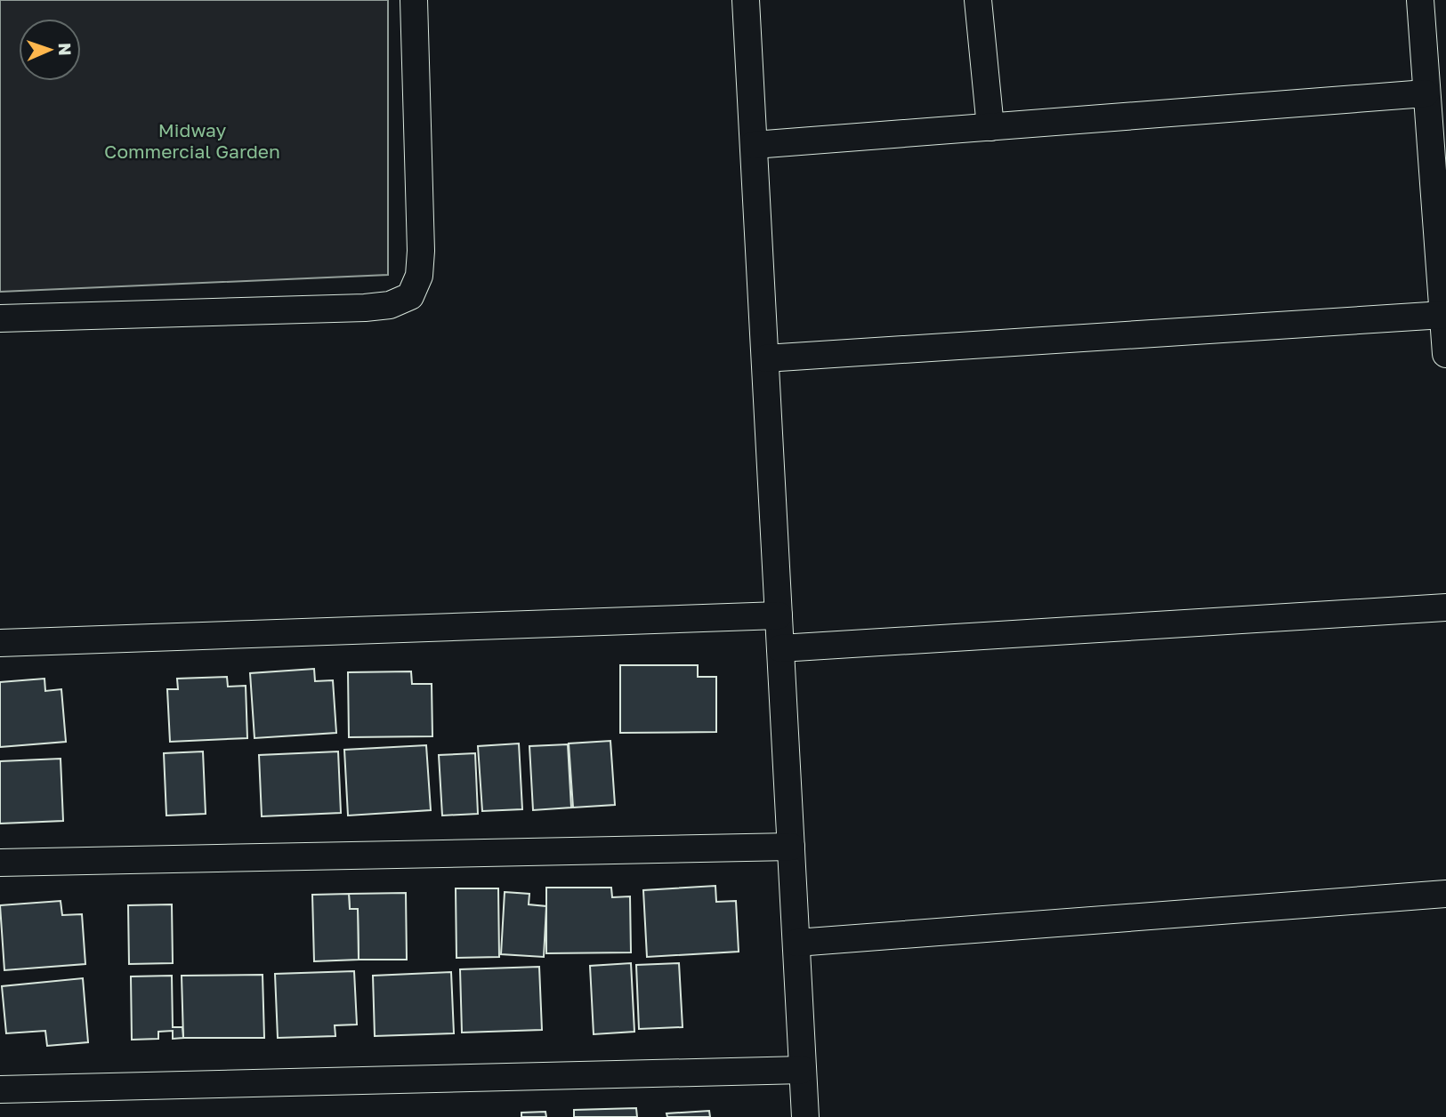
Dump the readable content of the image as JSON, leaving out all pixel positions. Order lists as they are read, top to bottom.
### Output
{
  "parks": ["Midway Commercial Garden"],
  "north": "right"
}
